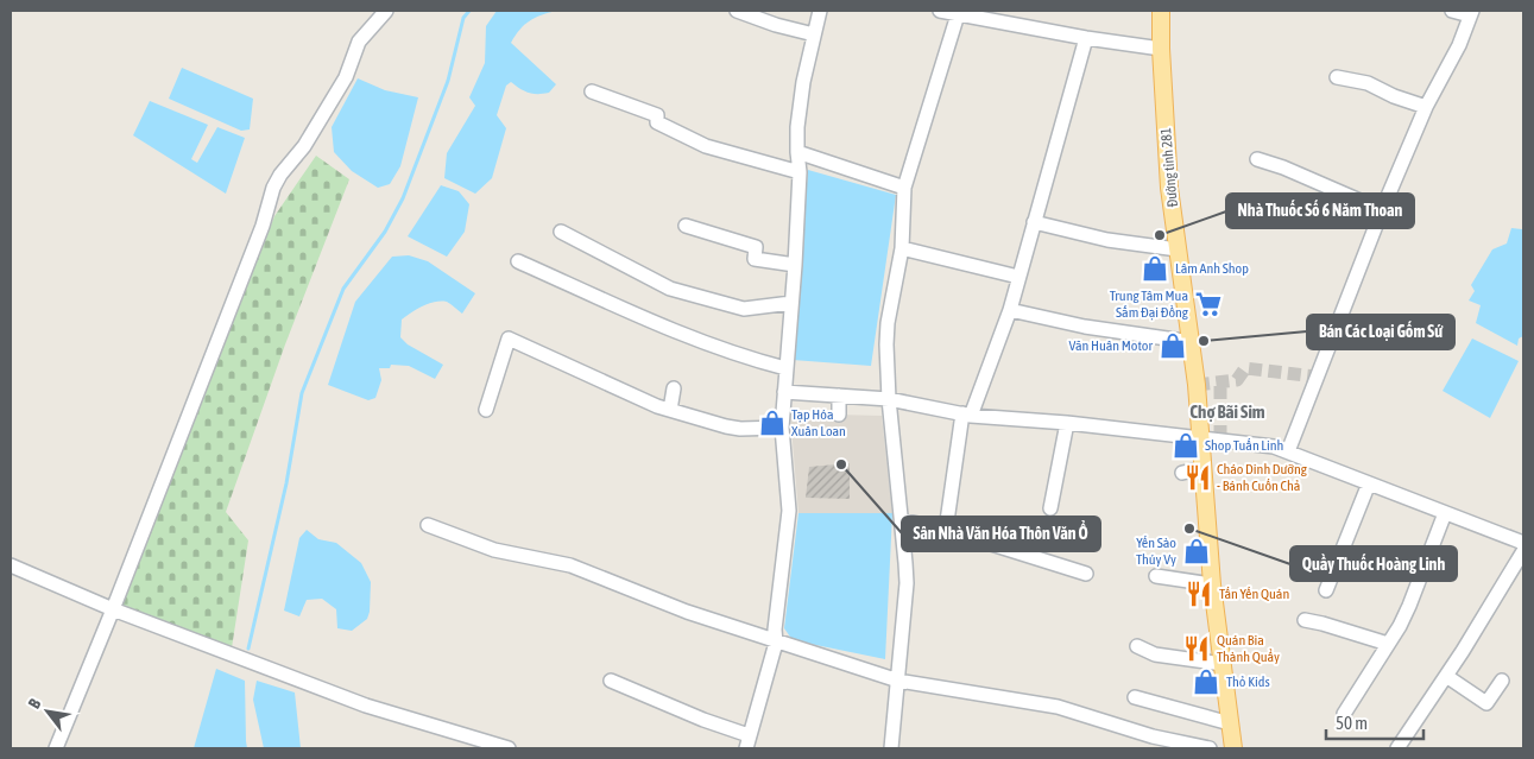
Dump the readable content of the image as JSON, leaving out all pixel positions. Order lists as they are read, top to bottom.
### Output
{
  "streets": {
    "main road": ["Đường tỉnh 281"]
  },
  "districts": ["Chợ Bãi Sim"],
  "places": {
    "other": [
      "Nhà Thuốc Số 6 Năm Thoan",
      "Bán Các Loại Gốm Sứ",
      "Sân Nhà Văn Hóa Thôn Văn Ổ",
      "Quầy Thuốc Hoàng Linh"
    ],
    "shop": [
      "Lâm Anh Shop",
      "Văn Huân Motor",
      "Tạp Hóa Xuân Loan",
      "Shop Tuấn Linh",
      "Yến Sào Thúy Vy",
      "Thỏ Kids"
    ],
    "supermarket": ["Trung Tâm Mua Sắm Đại Đồng"],
    "restaurant": ["Cháo Dinh Dưỡng - Bánh Cuốn Chả", "Tấn Yến Quán", "Quán Bia Thành Quẩy"]
  },
  "scale_bar": "50 m",
  "north": "top left"
}
